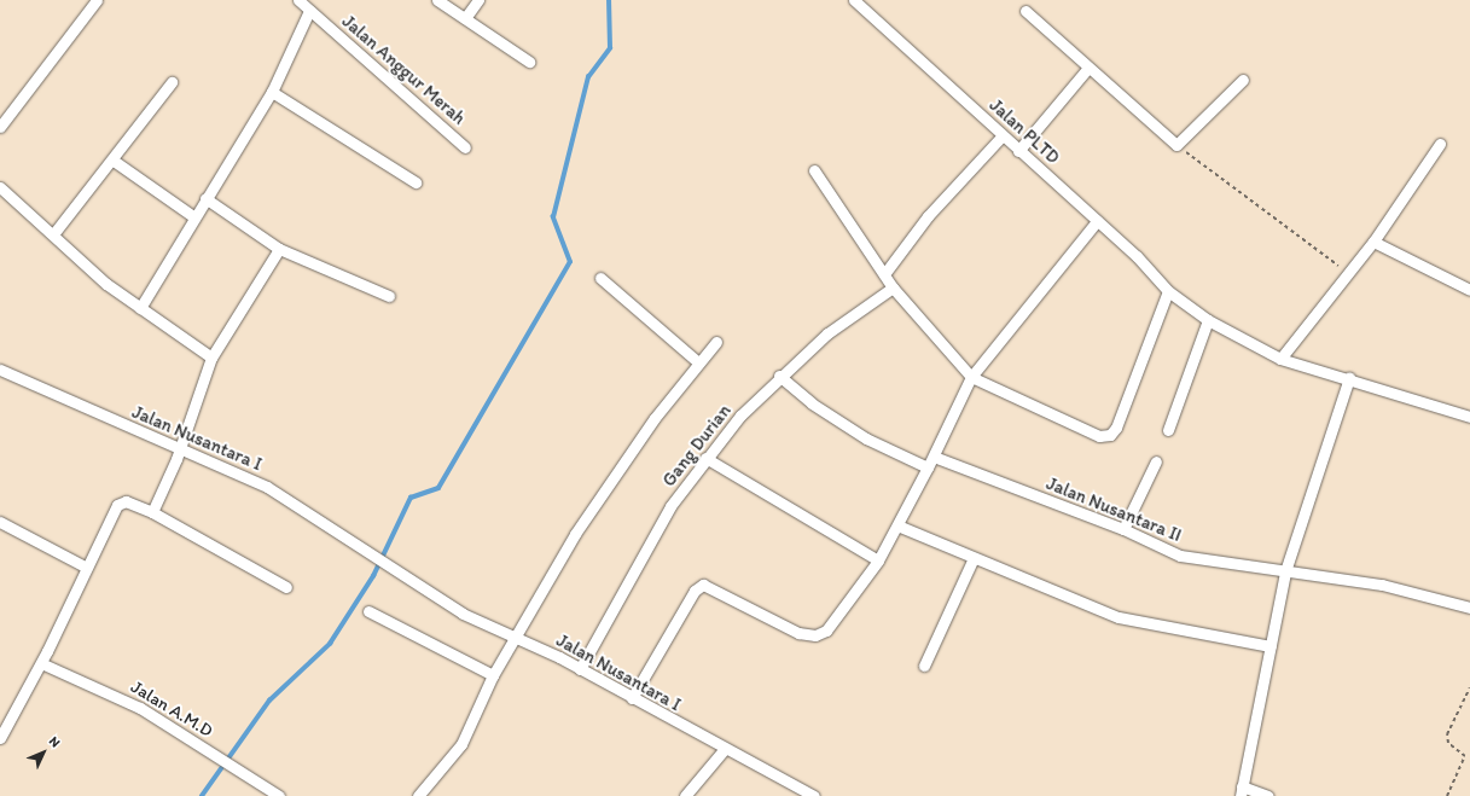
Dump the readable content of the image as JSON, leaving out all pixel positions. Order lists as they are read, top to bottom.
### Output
{
  "streets": {
    "street": [
      "Jalan Anggur Merah",
      "Jalan PLTD",
      "Jalan Nusantara I",
      "Gang Durian",
      "Jalan Nusantara II",
      "Jalan A.M.D"
    ]
  },
  "crossings": [
    ["Jalan Nusantara I", "Gang Durian"]
  ],
  "north": "top right"
}
